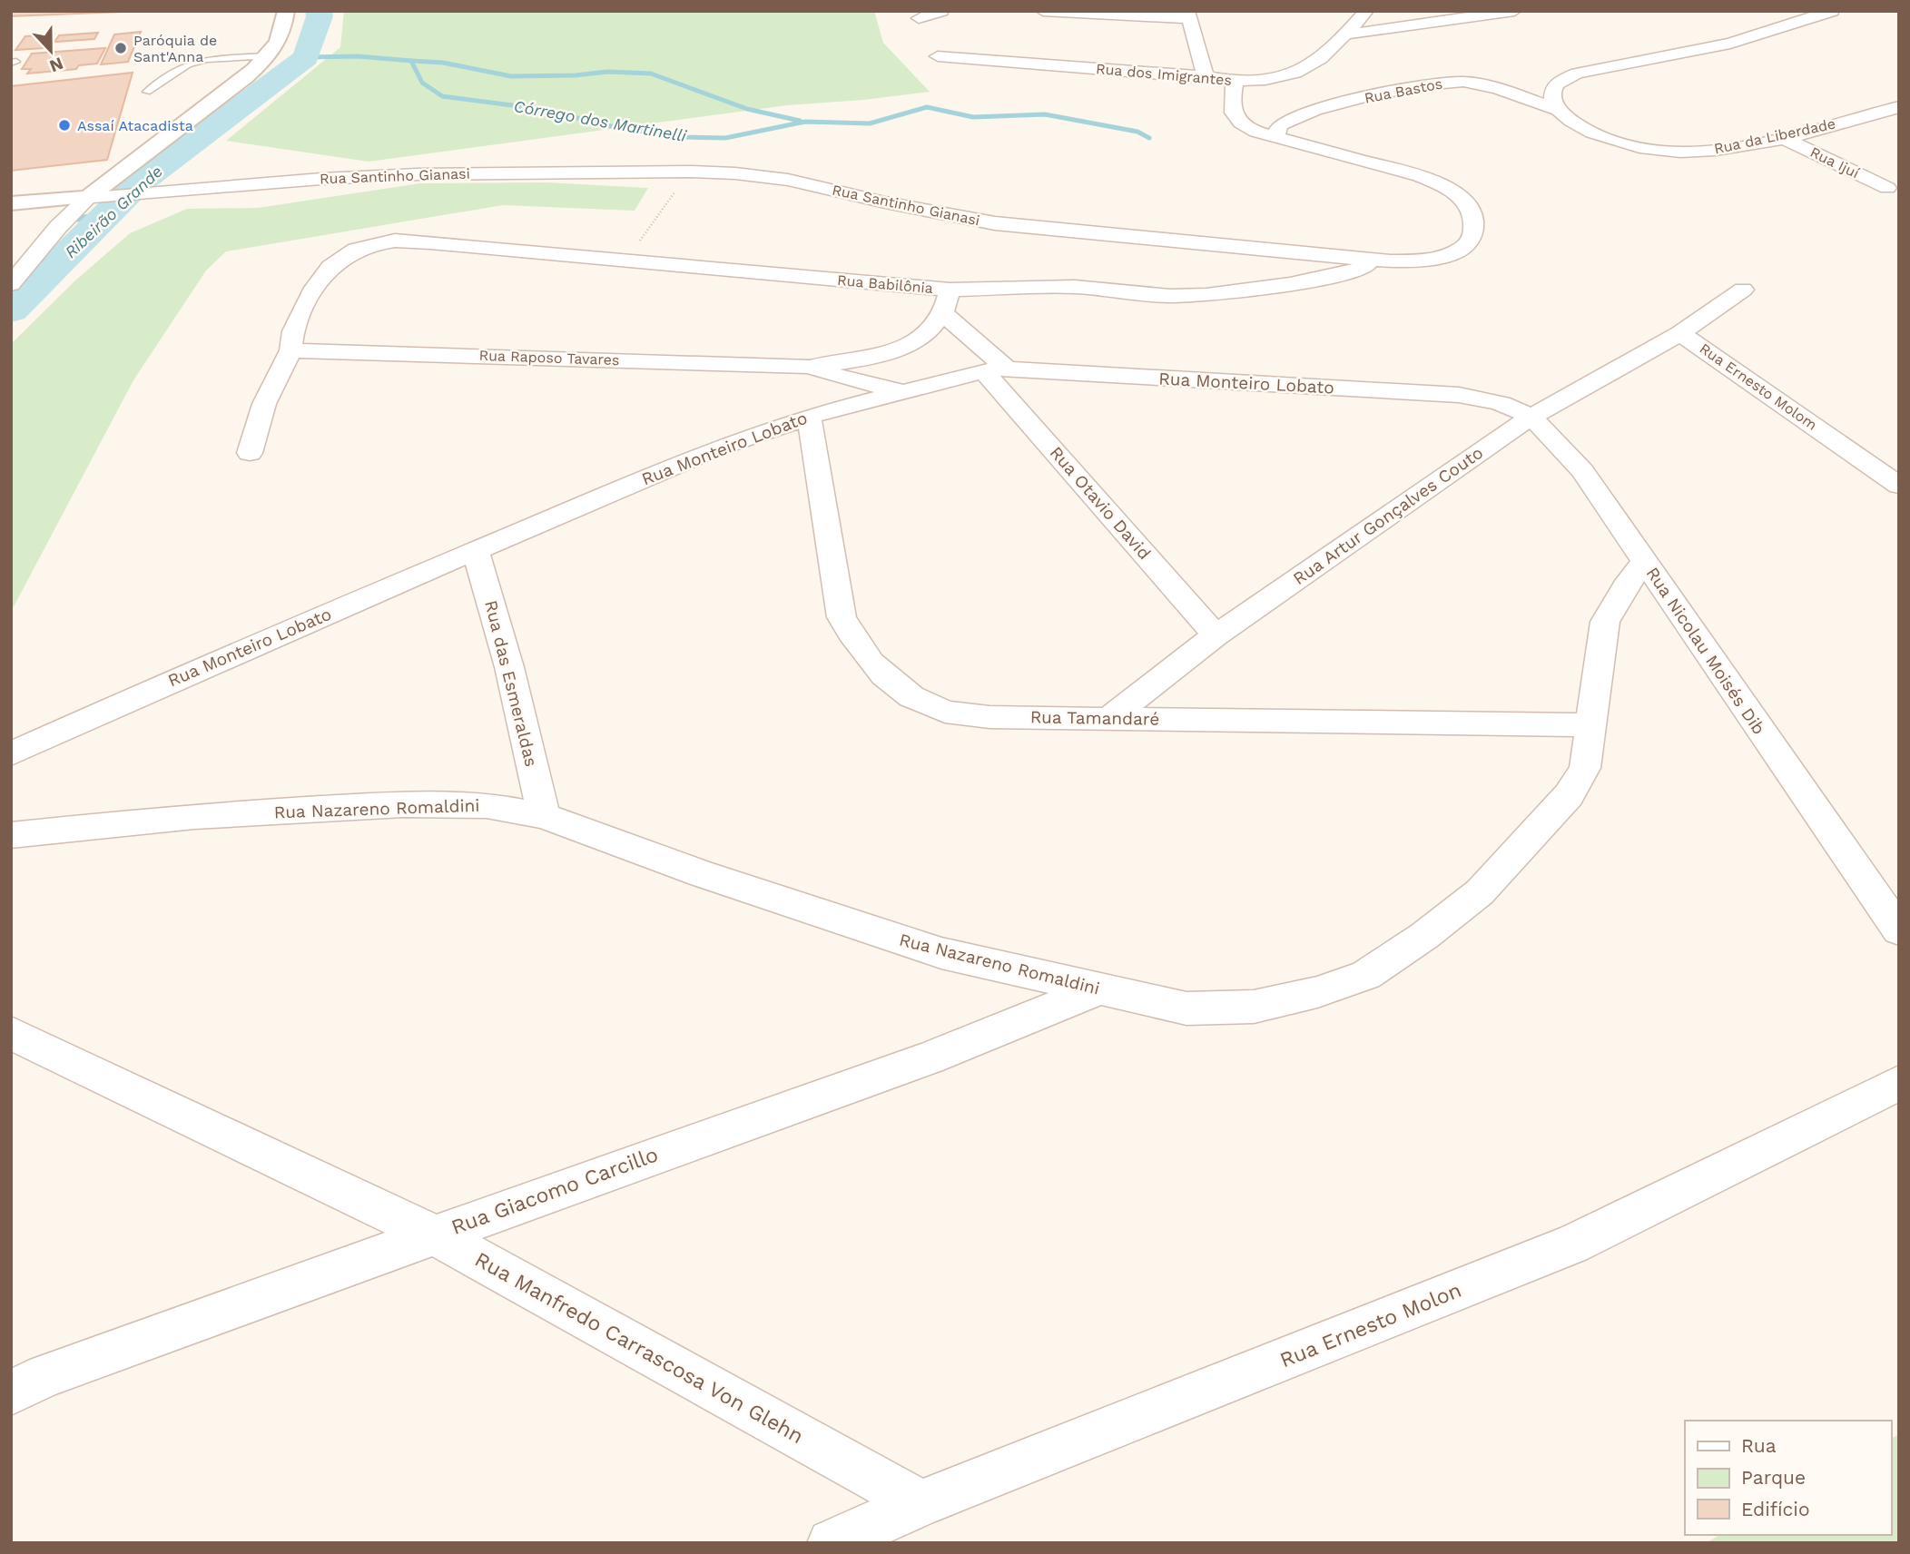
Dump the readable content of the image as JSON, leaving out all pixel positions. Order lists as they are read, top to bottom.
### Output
{
  "streets": {
    "street": [
      "Rua dos Imigrantes",
      "Rua Bastos",
      "Rua da Liberdade",
      "Rua Ijuí",
      "Rua Santinho Gianasi",
      "Rua Babilônia",
      "Rua Raposo Tavares",
      "Rua Monteiro Lobato",
      "Rua Ernesto Molom",
      "Rua Otavio David",
      "Rua Artur Gonçalves Couto",
      "Rua Nicolau Moisés Dib",
      "Rua das Esmeraldas",
      "Rua Tamandaré",
      "Rua Nazareno Romaldini",
      "Rua Giacomo Carcillo",
      "Rua Ernesto Molon",
      "Rua Manfredo Carrascosa Von Glehn"
    ]
  },
  "crossings": [
    ["Rua dos Imigrantes", "Rua Bastos"],
    ["Rua dos Imigrantes", "Rua Santinho Gianasi"],
    ["Rua Bastos", "Rua da Liberdade"],
    ["Rua Bastos", "Rua Santinho Gianasi"],
    ["Rua da Liberdade", "Rua Ijuí"],
    ["Rua Santinho Gianasi", "Rua Babilônia"],
    ["Rua Babilônia", "Rua Raposo Tavares"],
    ["Rua Raposo Tavares", "Rua Monteiro Lobato"],
    ["Rua Raposo Tavares", "Rua Otavio David"],
    ["Rua Monteiro Lobato", "Rua Otavio David"],
    ["Rua Monteiro Lobato", "Rua Nicolau Moisés Dib"],
    ["Rua Monteiro Lobato", "Rua das Esmeraldas"],
    ["Rua Monteiro Lobato", "Rua Tamandaré"],
    ["Rua Ernesto Molom", "Rua Artur Gonçalves Couto"],
    ["Rua Otavio David", "Rua Artur Gonçalves Couto"],
    ["Rua Artur Gonçalves Couto", "Rua Nicolau Moisés Dib"],
    ["Rua Artur Gonçalves Couto", "Rua Tamandaré"],
    ["Rua Nicolau Moisés Dib", "Rua Nazareno Romaldini"],
    ["Rua das Esmeraldas", "Rua Nazareno Romaldini"],
    ["Rua Tamandaré", "Rua Nazareno Romaldini"],
    ["Rua Nazareno Romaldini", "Rua Giacomo Carcillo"],
    ["Rua Giacomo Carcillo", "Rua Manfredo Carrascosa Von Glehn"],
    ["Rua Ernesto Molon", "Rua Manfredo Carrascosa Von Glehn"]
  ],
  "water": ["Córrego dos Martinelli", "Ribeirão Grande"],
  "places": ["Paróquia de Sant'Anna", "Assaí Atacadista"],
  "legend": ["Rua", "Parque", "Edifício"],
  "north": "bottom"
}
